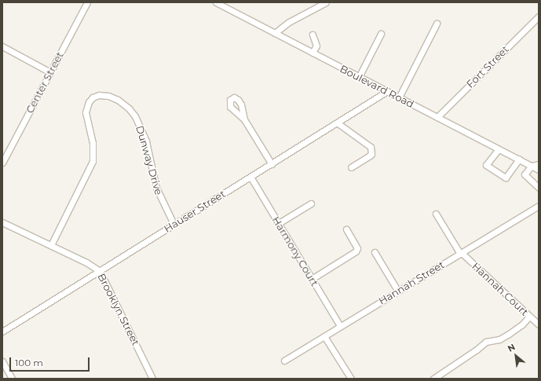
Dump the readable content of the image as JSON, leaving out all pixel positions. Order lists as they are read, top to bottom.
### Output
{
  "streets": {
    "street": [
      "Fort Street",
      "Center Street",
      "Boulevard Road",
      "Dunway Drive",
      "Hauser Street",
      "Harmony Court",
      "Hannah Street",
      "Hannah Court",
      "Brooklyn Street"
    ]
  },
  "crossings": [
    ["Fort Street", "Boulevard Road"],
    ["Boulevard Road", "Hauser Street"],
    ["Dunway Drive", "Hauser Street"],
    ["Dunway Drive", "Brooklyn Street"],
    ["Hauser Street", "Harmony Court"],
    ["Hauser Street", "Brooklyn Street"],
    ["Harmony Court", "Hannah Street"],
    ["Hannah Street", "Hannah Court"]
  ],
  "scale_bar": "100 m",
  "north": "top left"
}
